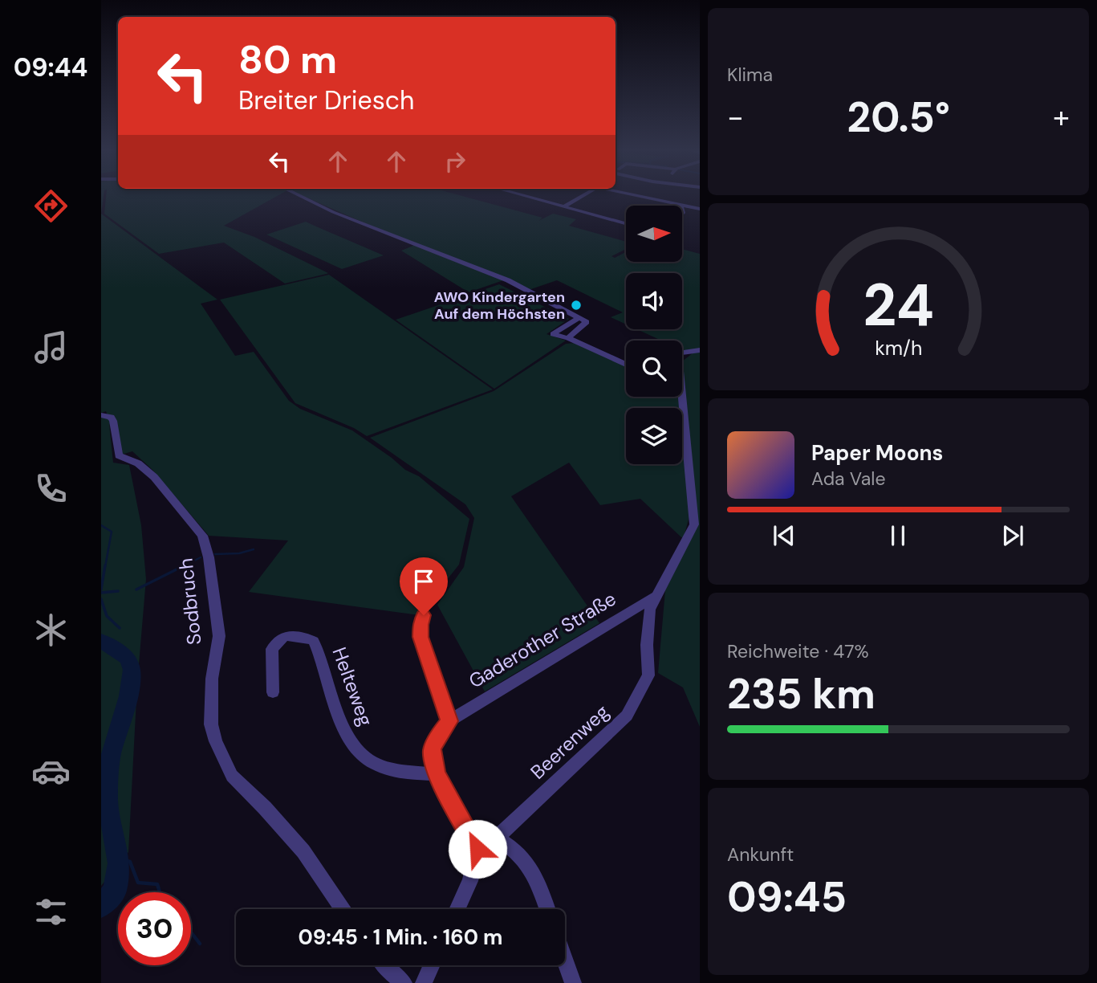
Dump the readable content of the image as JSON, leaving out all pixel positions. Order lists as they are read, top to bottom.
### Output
{
  "streets": {
    "street": [
      "Sodbruch",
      "Gaderother Straße",
      "Helteweg",
      "Beerenweg"
    ]
  },
  "crossings": [
    ["Gaderother Straße", "Helteweg"],
    ["Gaderother Straße", "Beerenweg"]
  ],
  "places": ["AWO Kindergarten Auf dem Höchsten"],
  "north": "right",
  "page": {
    "tabs": "09:44",
    "tile": [
      "Klima",
      ["Reichweite · 47%", "235 km"],
      ["Ankunft", "09:45"]
    ],
    "turn": ["80 m", "Breiter Driesch"],
    "heat": ["−", "20.5°", "+"],
    "song": ["Paper Moons", "Ada Vale"],
    "limit": "30",
    "trip": "09:45 · 1 Min. · 160 m",
    "gauge": ["24", "km/h"]
  }
}
